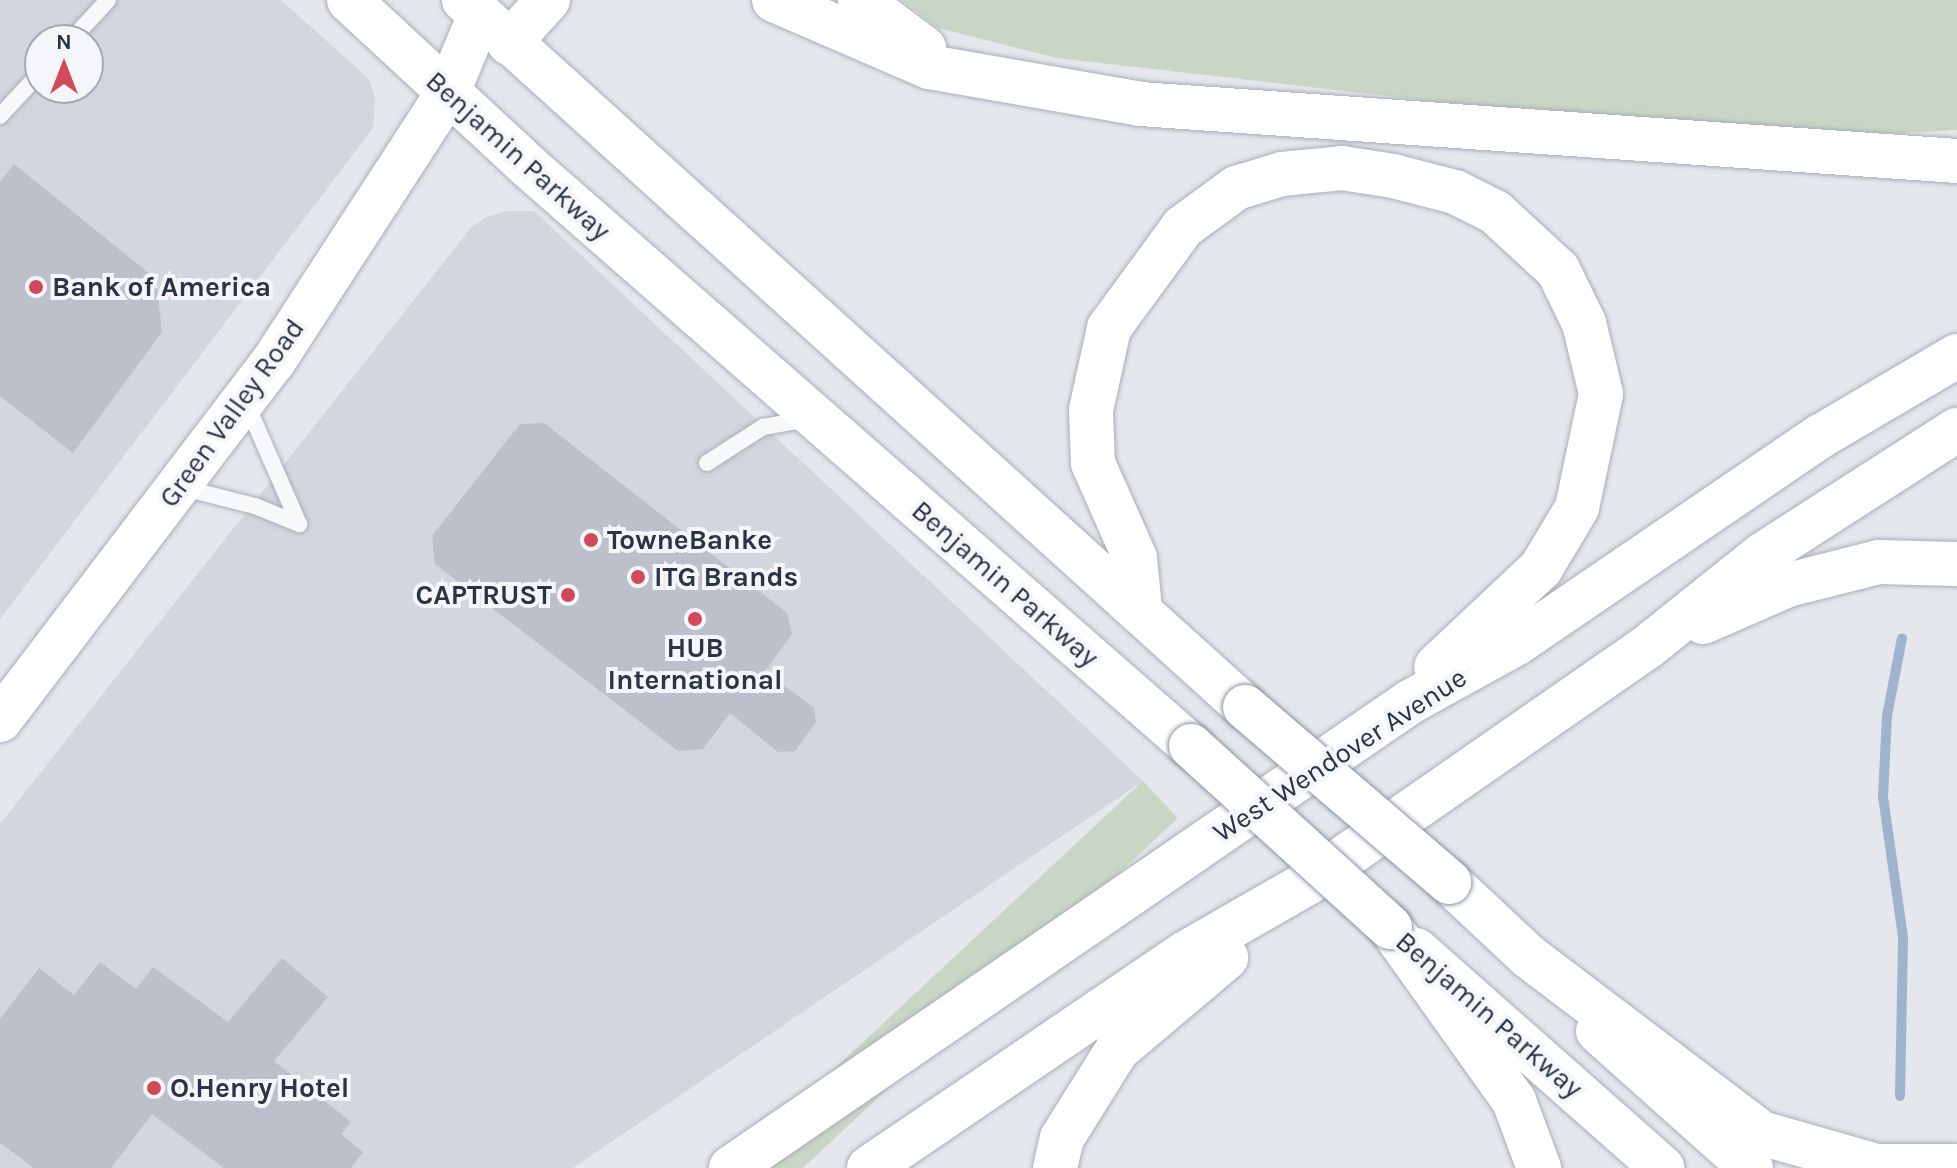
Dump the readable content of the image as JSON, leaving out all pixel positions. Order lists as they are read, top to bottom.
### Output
{
  "streets": {
    "main road": ["Benjamin Parkway", "Green Valley Road", "West Wendover Avenue"]
  },
  "crossings": [
    ["Benjamin Parkway", "Green Valley Road"]
  ],
  "places": [
    "Bank of America",
    "TowneBanke",
    "ITG Brands",
    "CAPTRUST",
    "HUB International",
    "O.Henry Hotel"
  ],
  "north": "top"
}
